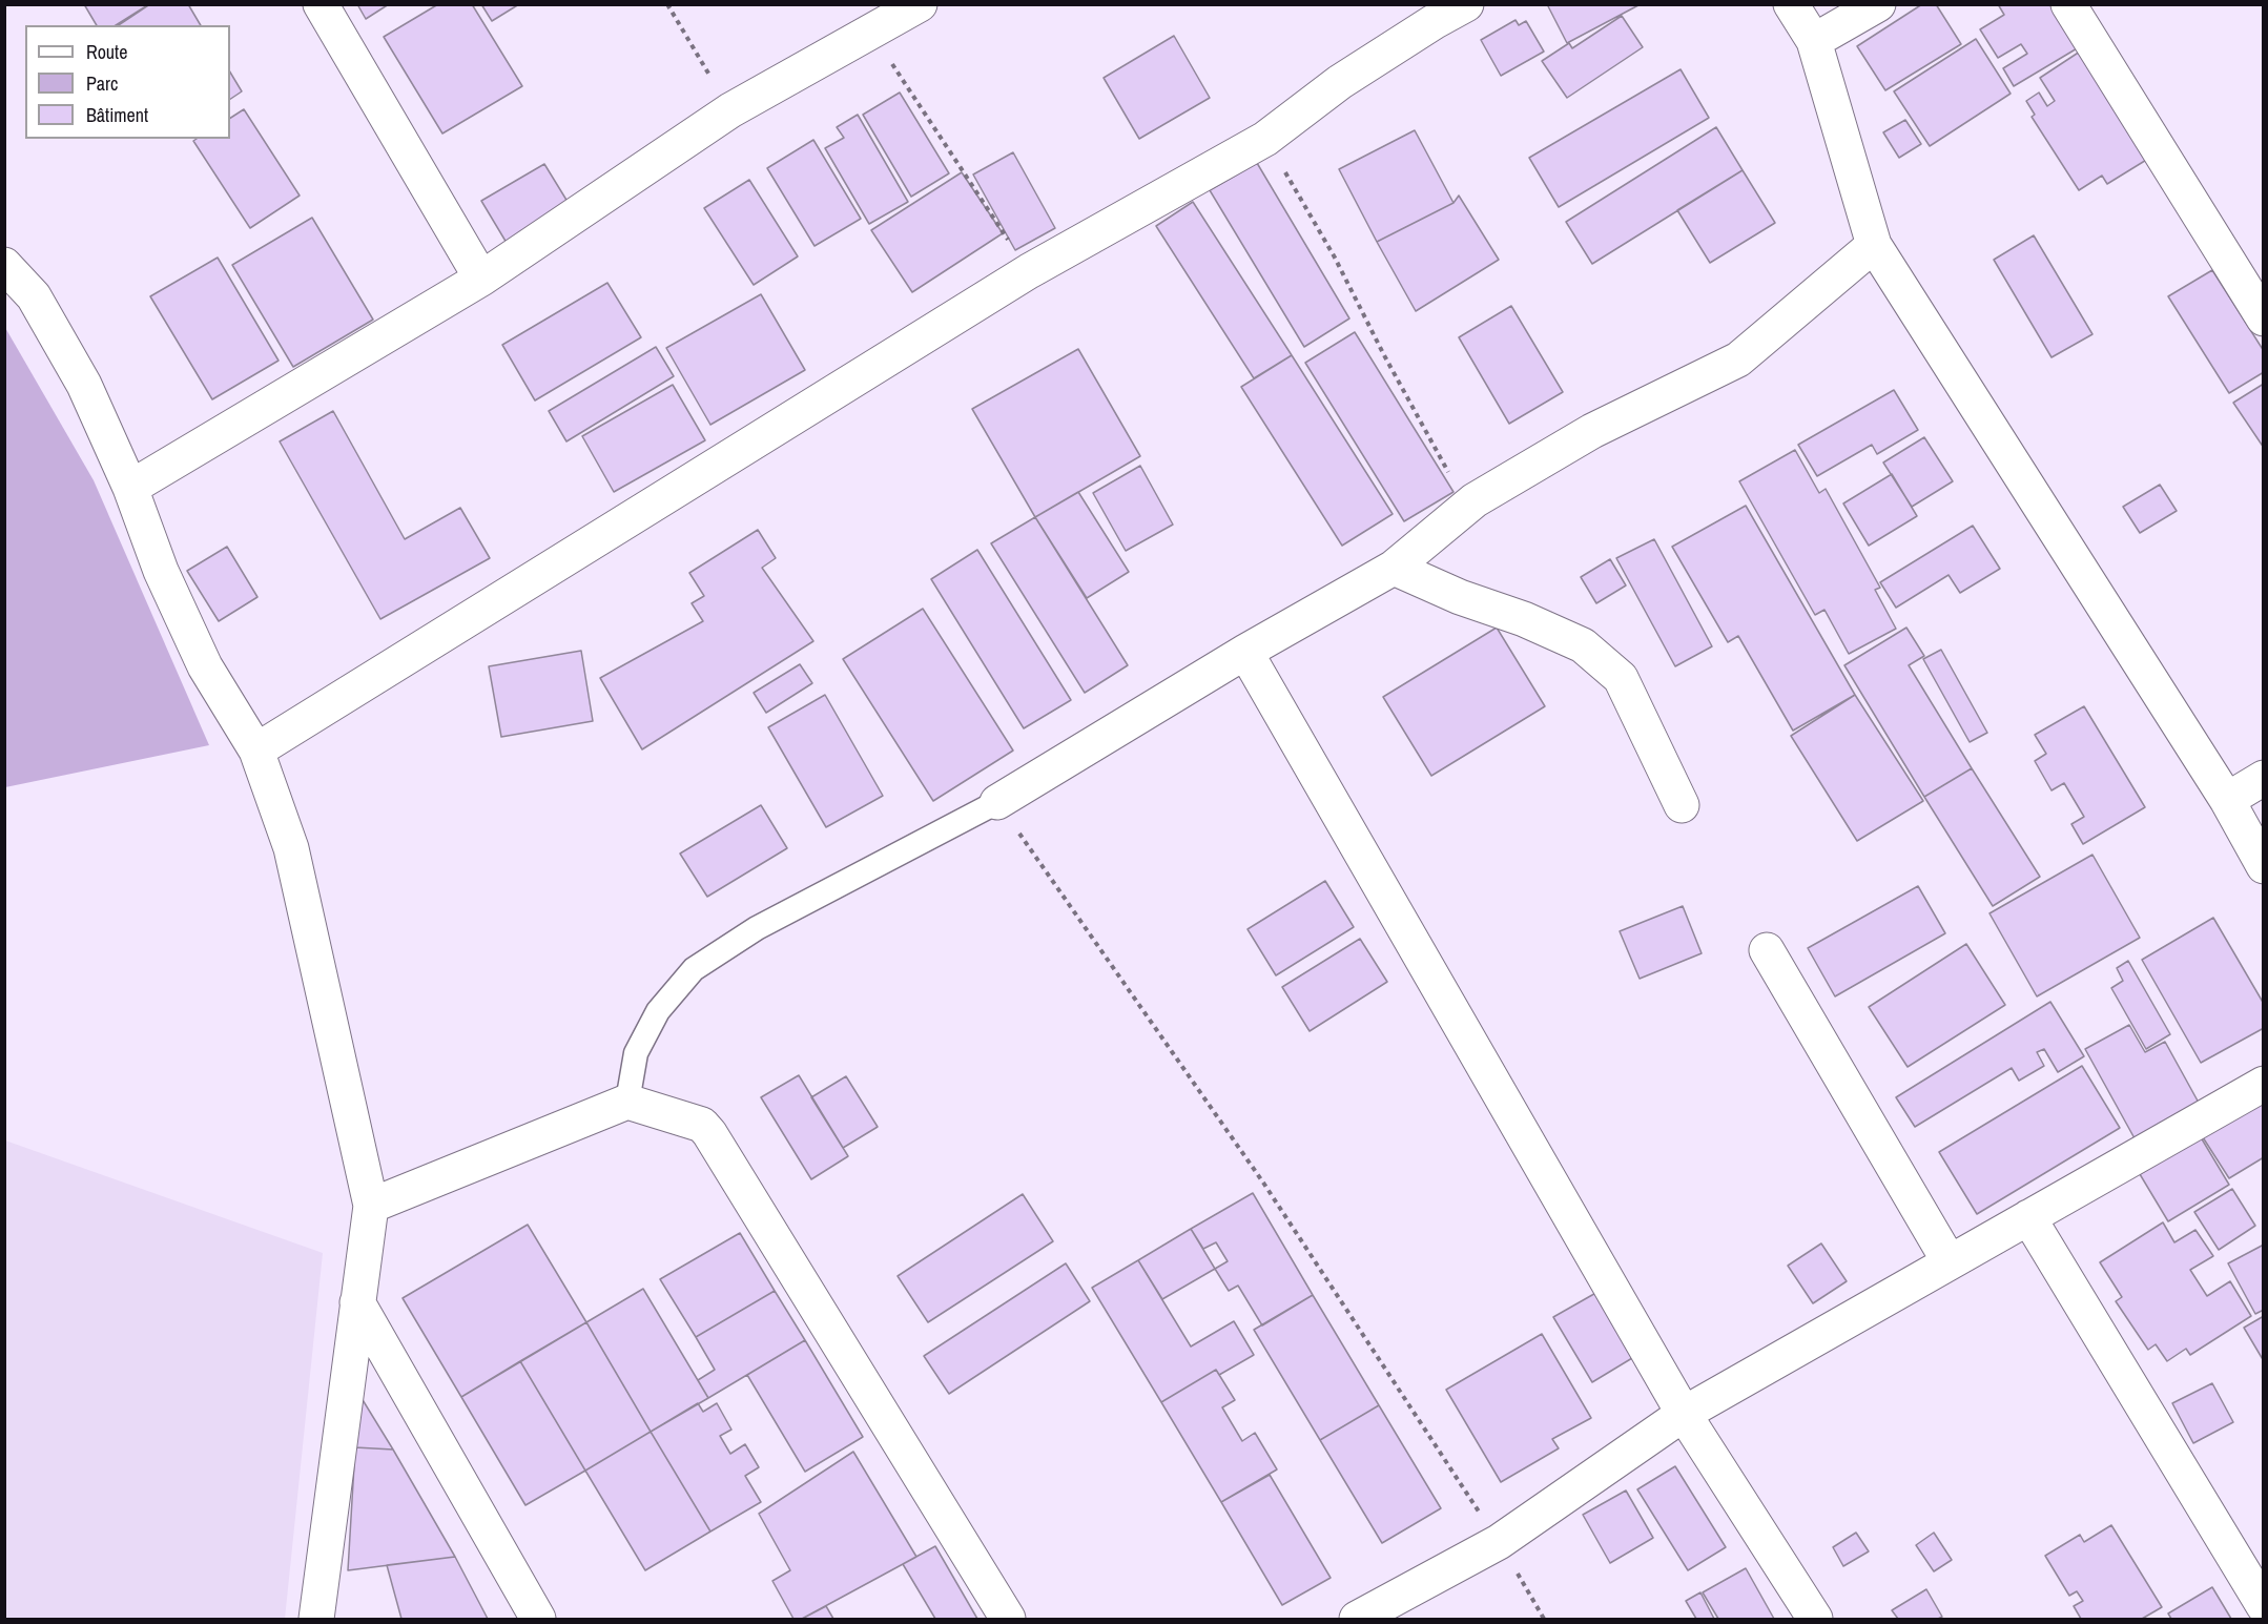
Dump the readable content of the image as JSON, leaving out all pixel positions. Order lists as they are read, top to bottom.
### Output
{
  "legend": ["Route", "Parc", "Bâtiment"]
}
